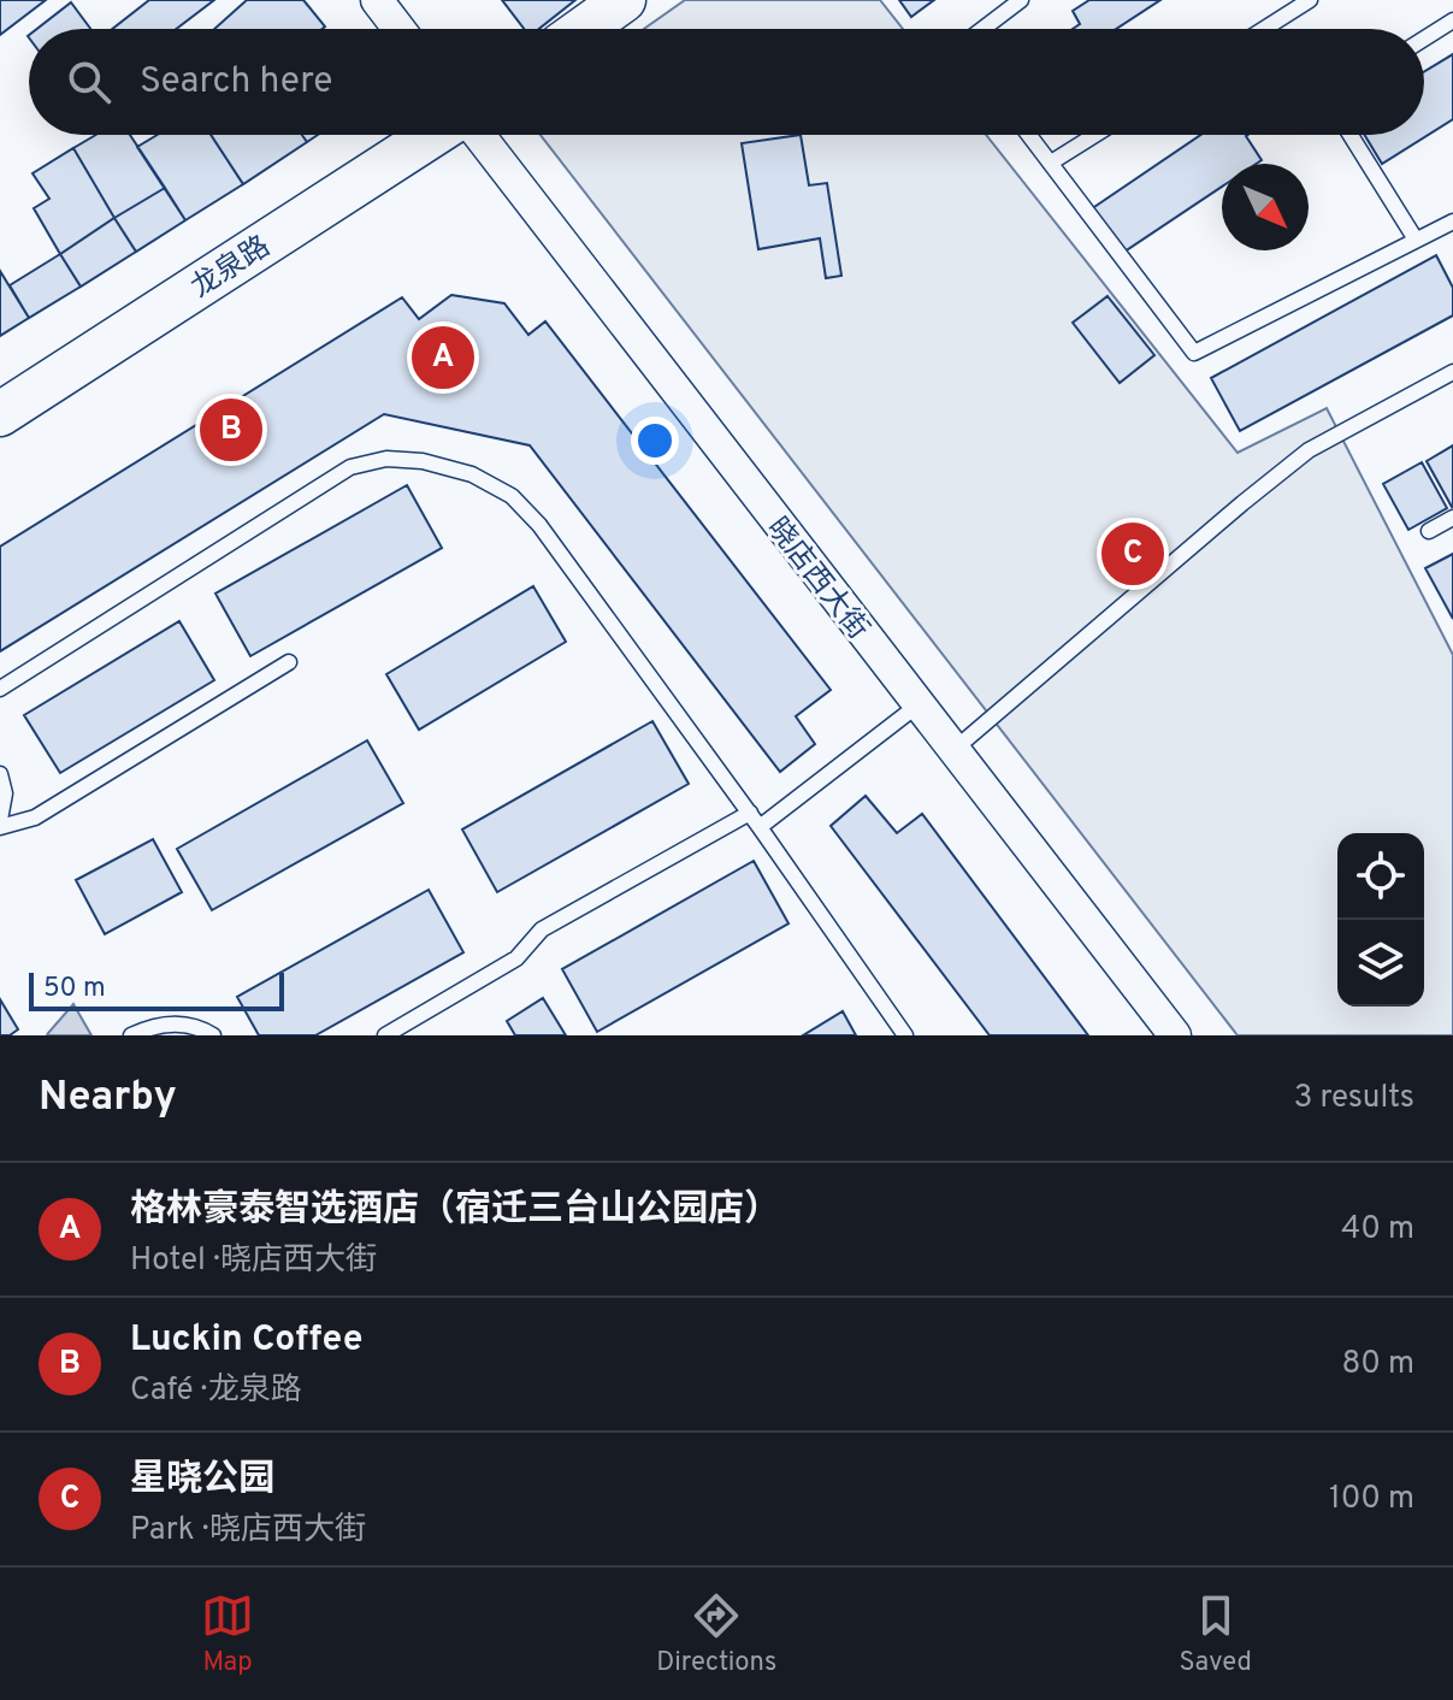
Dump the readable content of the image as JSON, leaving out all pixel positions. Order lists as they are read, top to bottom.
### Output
{
  "streets": {
    "street": ["龙泉路", "晓店西大街"]
  },
  "scale_bar": "50 m",
  "north": "bottom right",
  "page": {
    "search": "Search here",
    "pins": ["A", "B", "C"],
    "scale": "50 m",
    "heading": ["Nearby", "3 results"],
    "list": [
      {
        "mark": "A",
        "name": "格林豪泰智选酒店（宿迁三台山公园店）",
        "note": "Hotel · 晓店西大街",
        "value": "40 m"
      },
      {
        "mark": "B",
        "name": "Luckin Coffee",
        "note": "Café · 龙泉路",
        "value": "80 m"
      },
      {
        "mark": "C",
        "name": "星晓公园",
        "note": "Park · 晓店西大街",
        "value": "100 m"
      }
    ],
    "nav": ["Map", "Directions", "Saved"]
  }
}
